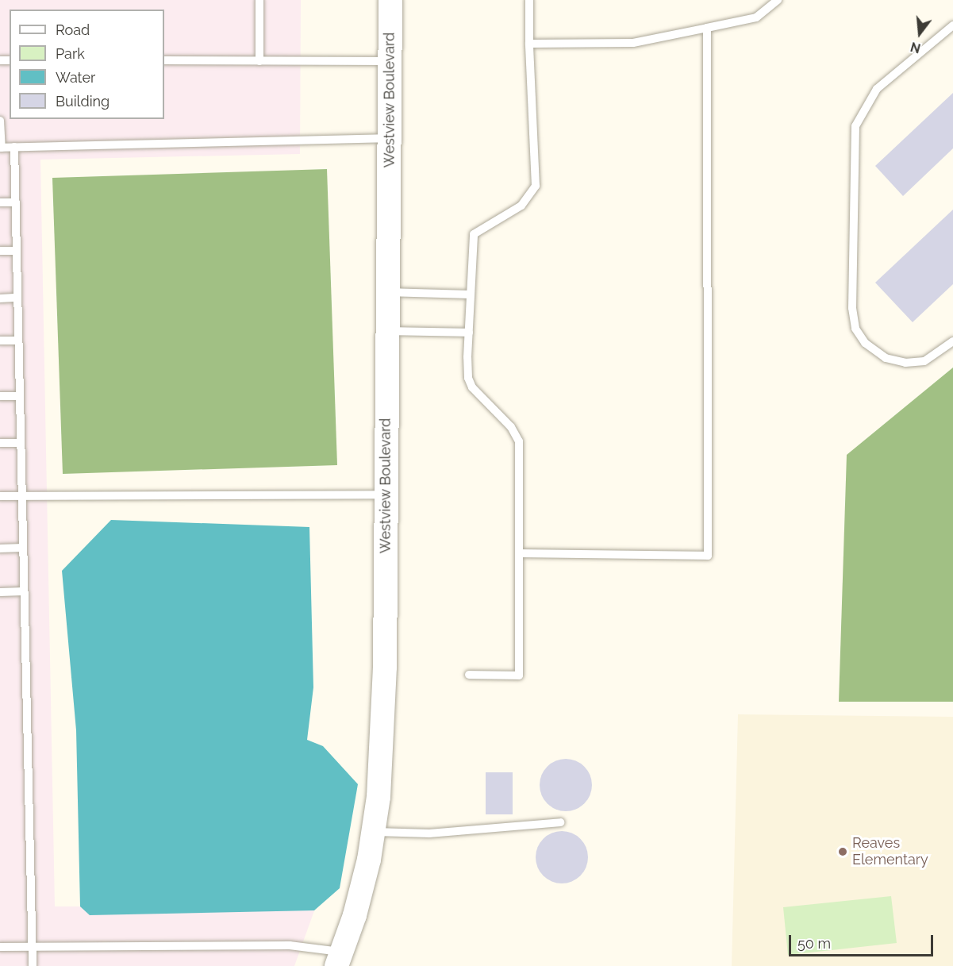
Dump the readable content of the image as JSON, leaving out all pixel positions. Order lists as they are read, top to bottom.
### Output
{
  "streets": {
    "street": ["Westview Boulevard"]
  },
  "places": ["Reaves Elementary"],
  "legend": [
    "Road",
    "Park",
    "Water",
    "Building"
  ],
  "scale_bar": "50 m",
  "north": "bottom"
}
